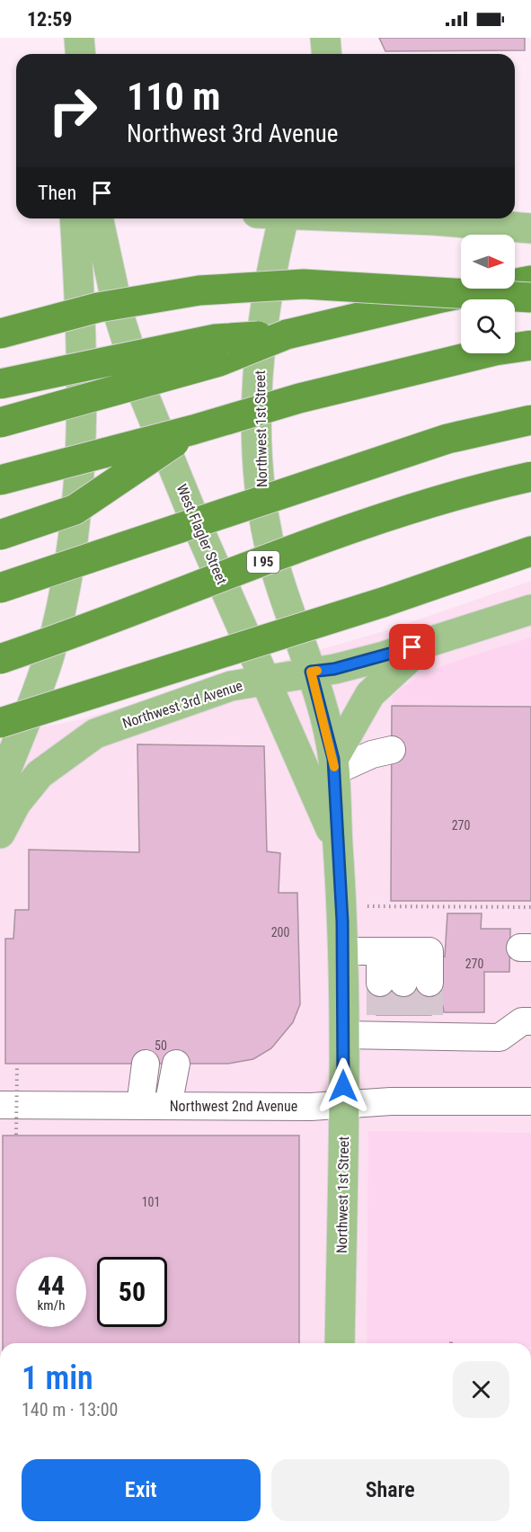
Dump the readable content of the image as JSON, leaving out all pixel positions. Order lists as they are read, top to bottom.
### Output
{
  "streets": {
    "highway": ["I 95"],
    "main road": ["Northwest 1st Street", "West Flagler Street", "Northwest 3rd Avenue"],
    "street": ["Northwest 2nd Avenue"]
  },
  "crossings": [
    ["Northwest 1st Street", "West Flagler Street"],
    ["Northwest 1st Street", "Northwest 3rd Avenue"],
    ["Northwest 1st Street", "Northwest 2nd Avenue"],
    ["West Flagler Street", "Northwest 3rd Avenue"]
  ],
  "house_numbers": [
    "270",
    "200",
    "270",
    "50",
    "101"
  ],
  "north": "right",
  "page": {
    "status": "12:59",
    "turn": ["110 m", "Northwest 3rd Avenue"],
    "then": "Then",
    "speed": "44 km/h",
    "limit": "50",
    "heading": ["1 min", "140 m · 13:00"],
    "buttons": ["Exit", "Share"]
  }
}
